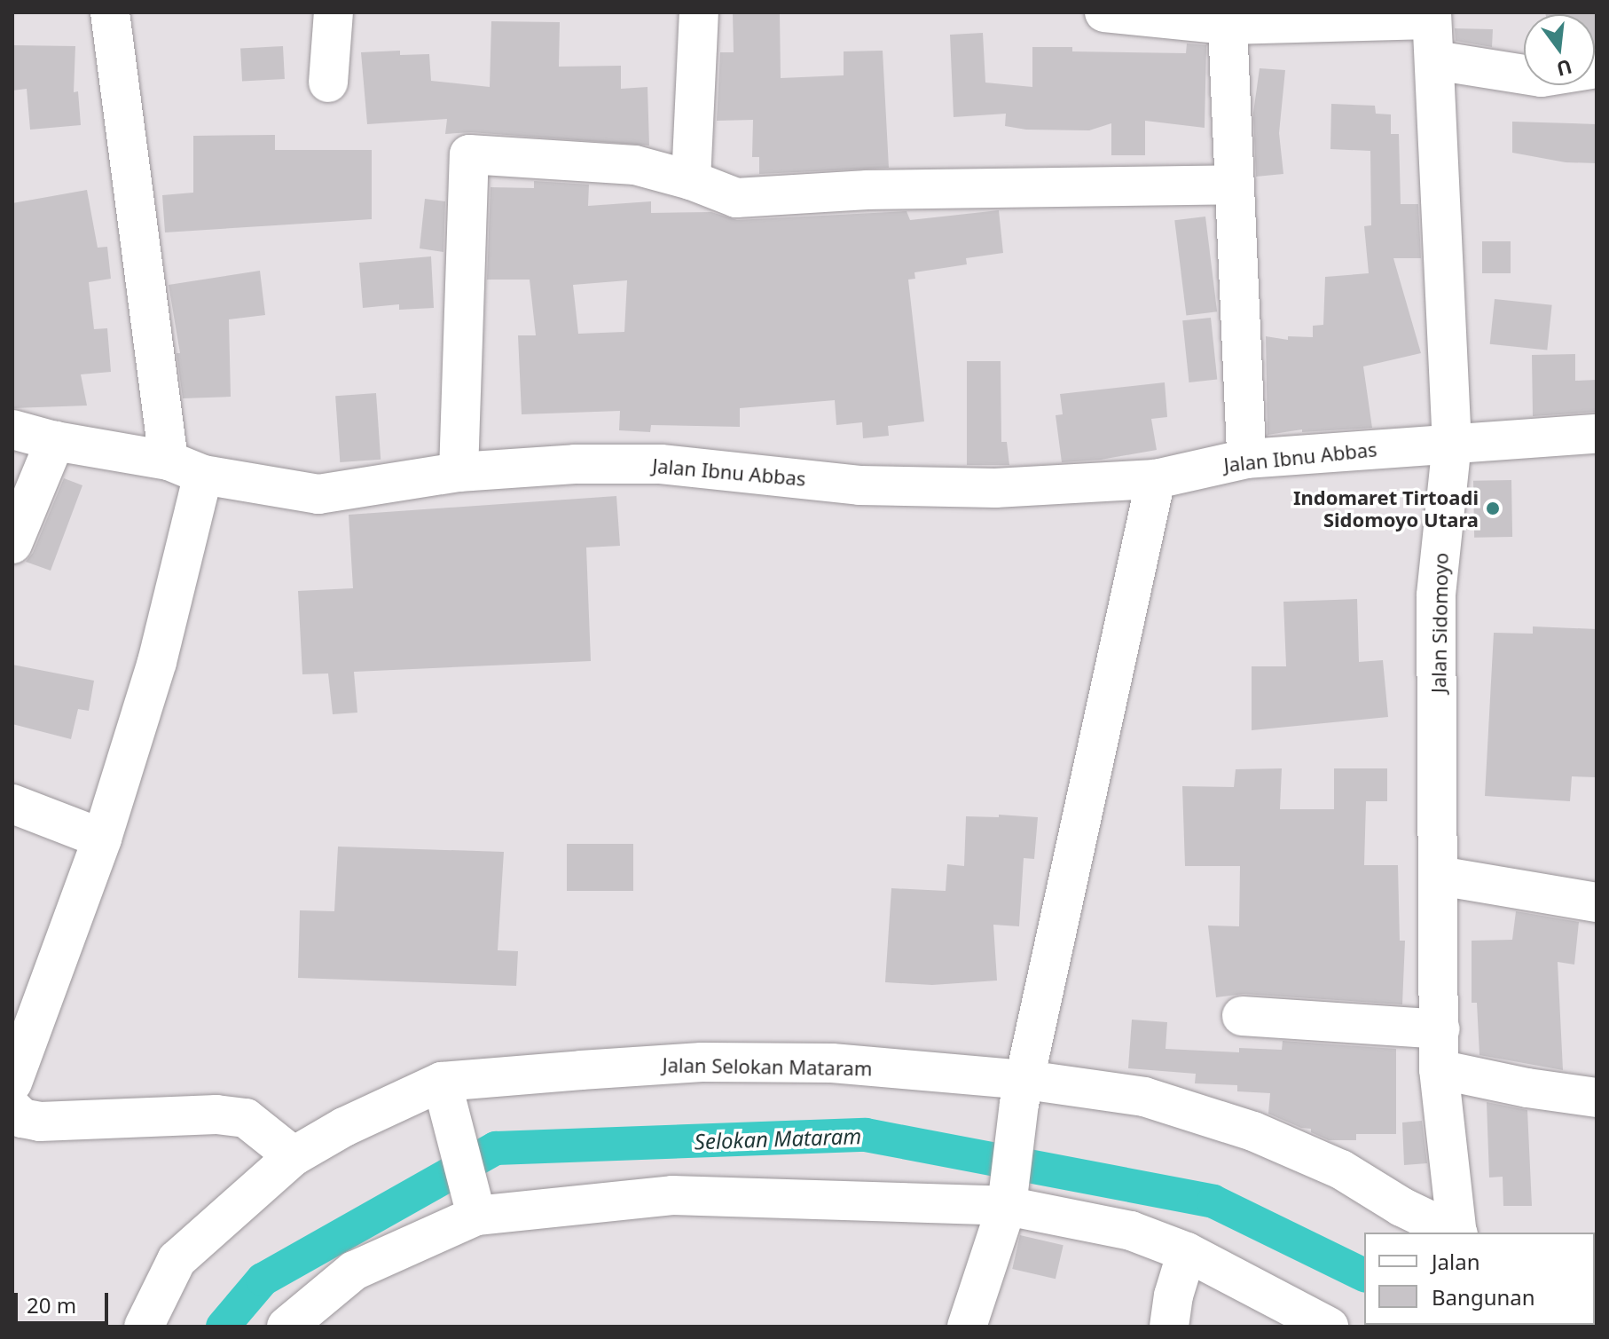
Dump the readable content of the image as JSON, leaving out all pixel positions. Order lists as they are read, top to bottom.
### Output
{
  "streets": {
    "street": ["Jalan Ibnu Abbas", "Jalan Sidomoyo", "Jalan Selokan Mataram"]
  },
  "crossings": [
    ["Jalan Ibnu Abbas", "Jalan Sidomoyo"]
  ],
  "water": ["Selokan Mataram"],
  "places": ["Indomaret Tirtoadi Sidomoyo Utara"],
  "legend": ["Jalan", "Bangunan"],
  "scale_bar": "20 m",
  "north": "bottom"
}
